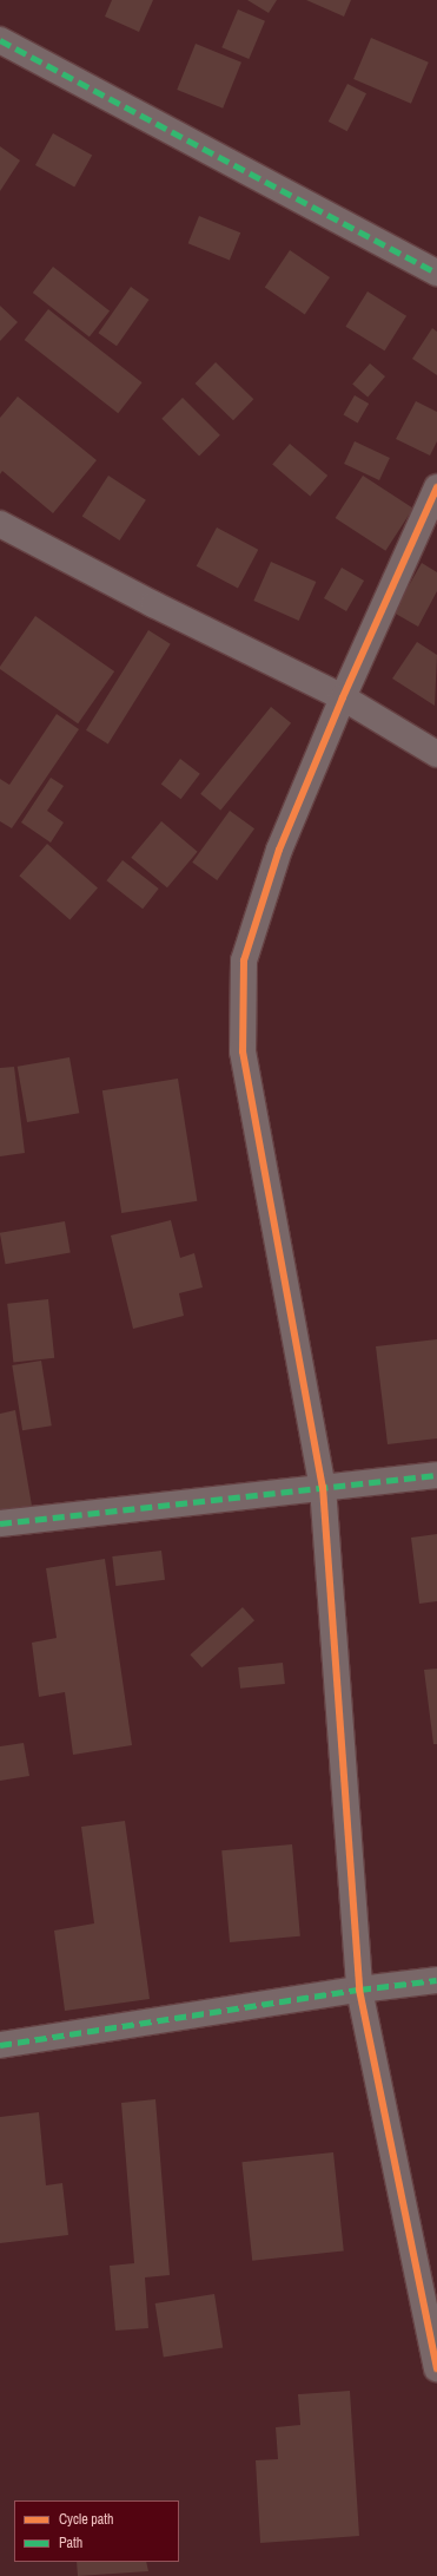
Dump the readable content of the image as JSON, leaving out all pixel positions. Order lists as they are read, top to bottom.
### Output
{
  "legend": ["Cycle path", "Path"]
}
